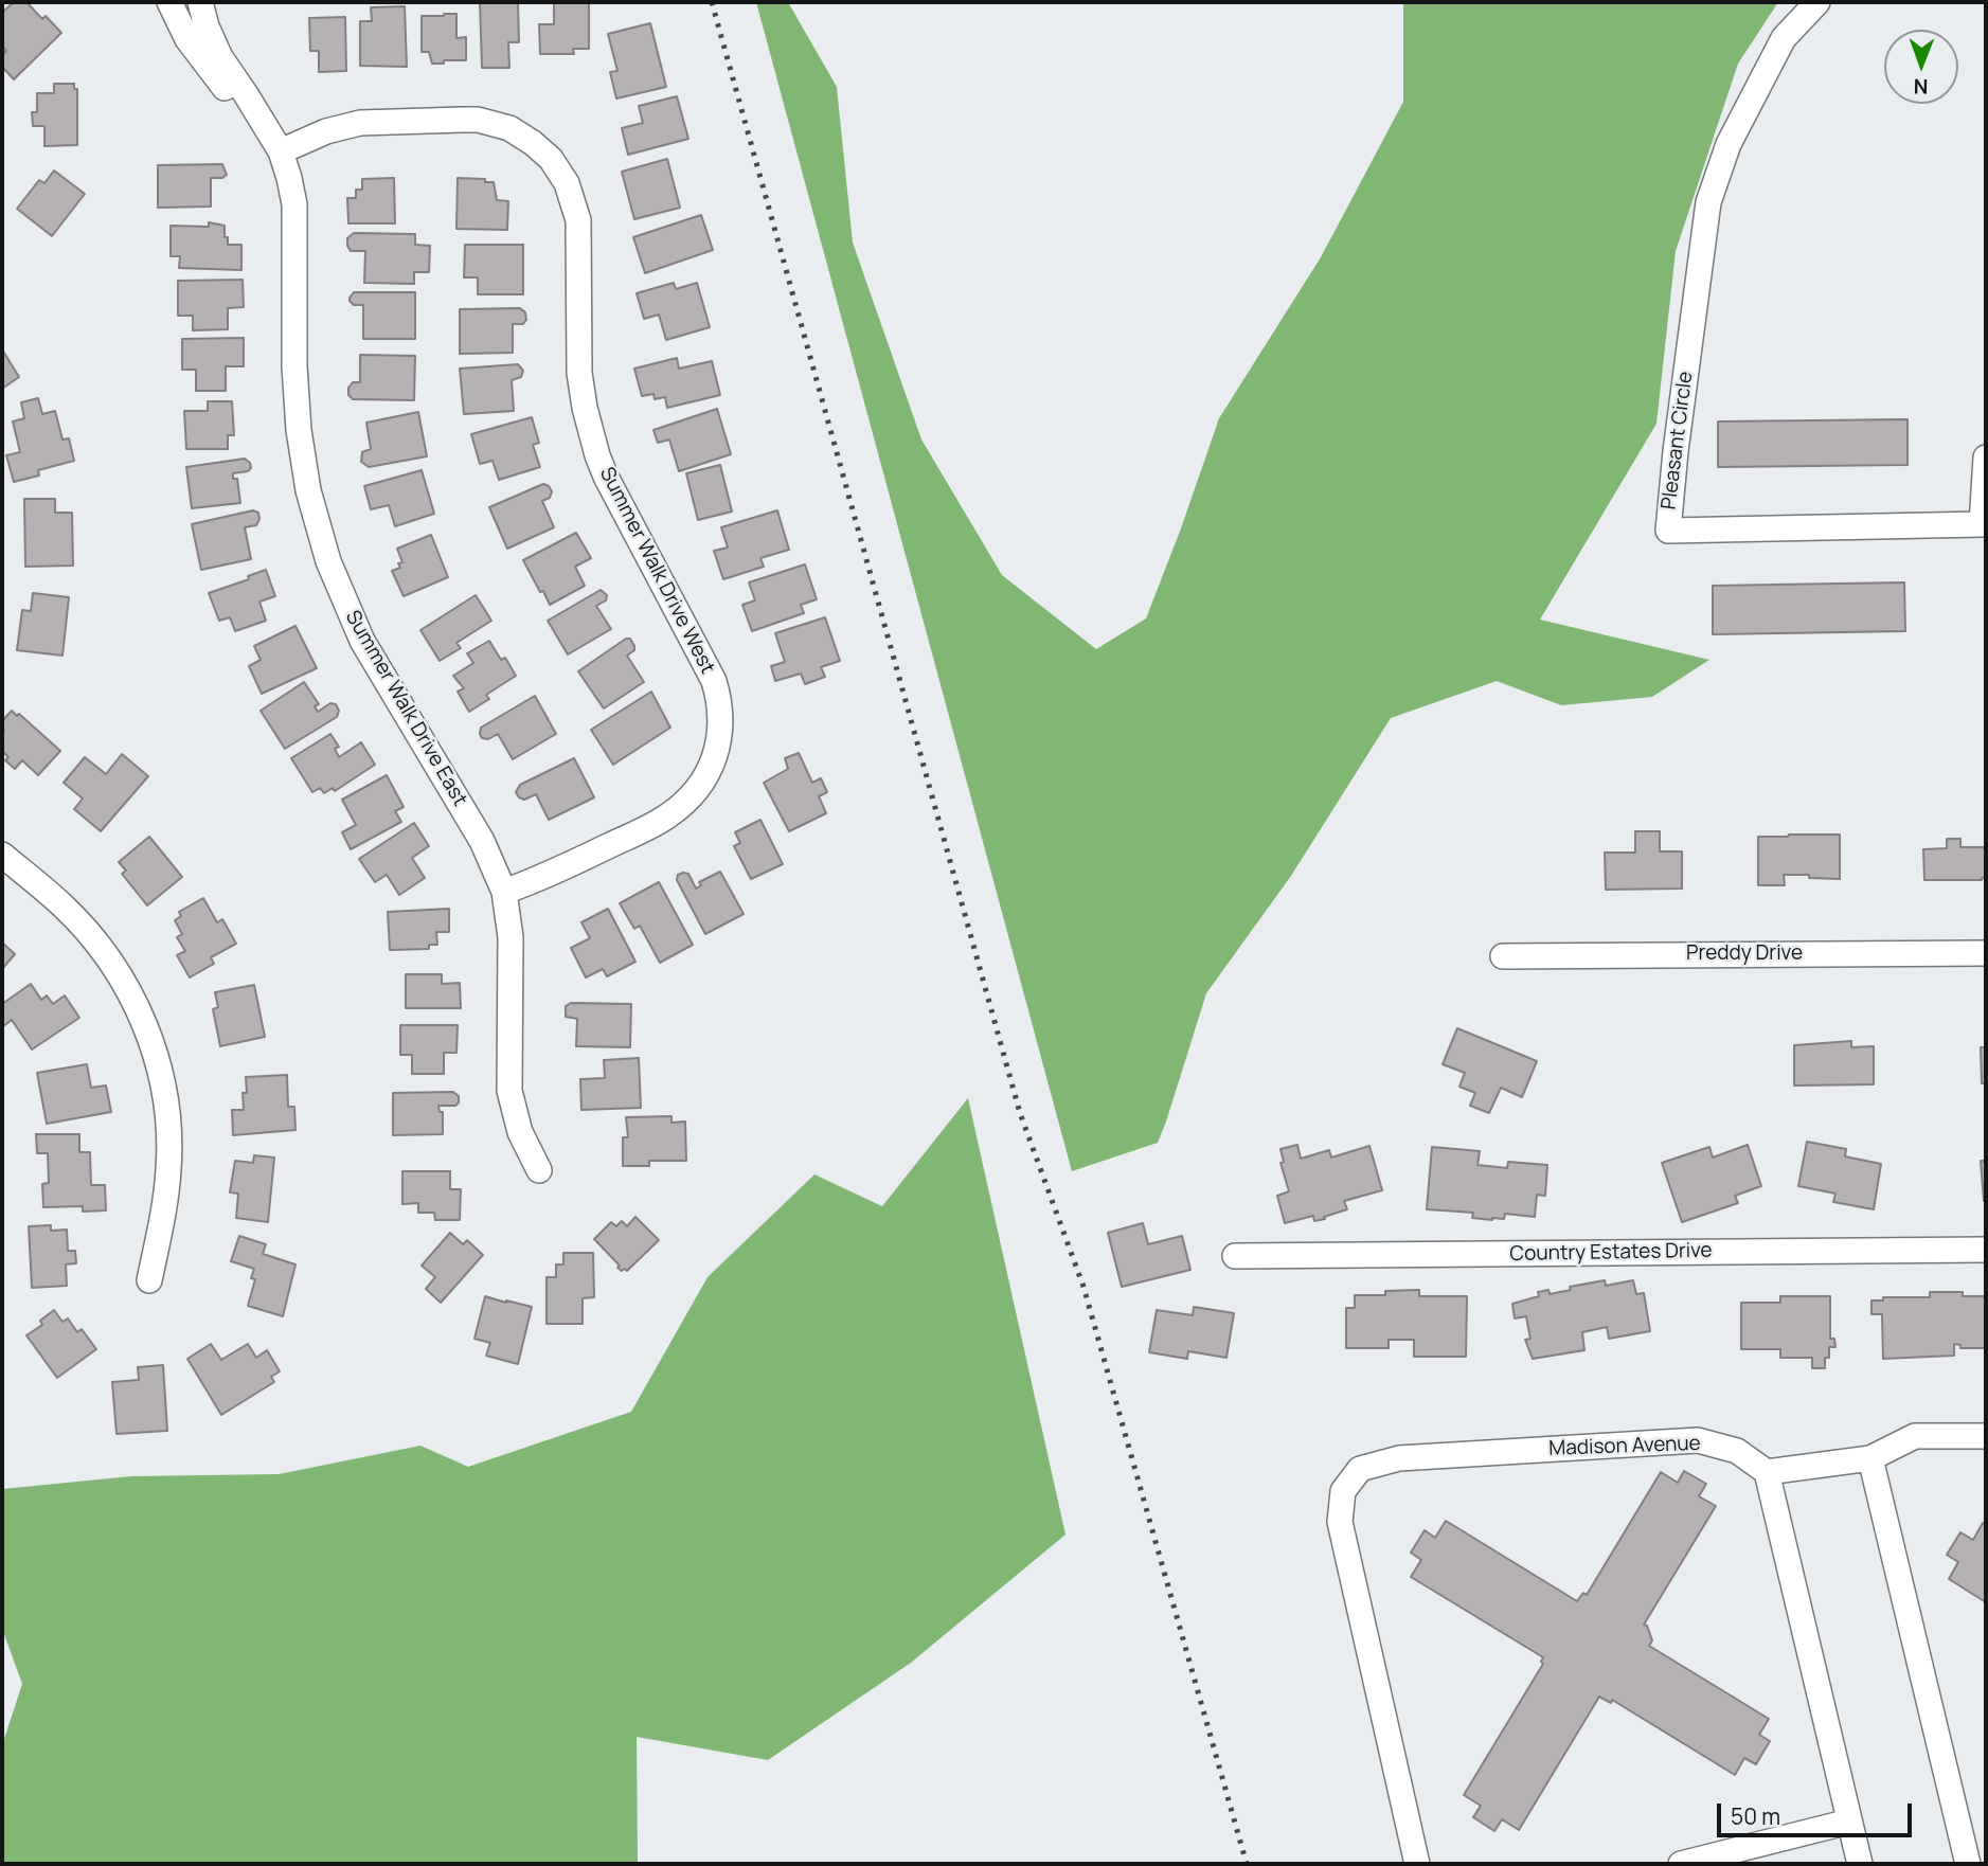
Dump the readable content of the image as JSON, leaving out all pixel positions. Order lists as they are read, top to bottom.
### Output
{
  "streets": {
    "street": [
      "Pleasant Circle",
      "Summer Walk Drive West",
      "Summer Walk Drive East",
      "Preddy Drive",
      "Country Estates Drive",
      "Madison Avenue"
    ]
  },
  "crossings": [
    ["Summer Walk Drive West", "Summer Walk Drive East"]
  ],
  "scale_bar": "50 m",
  "north": "bottom"
}
